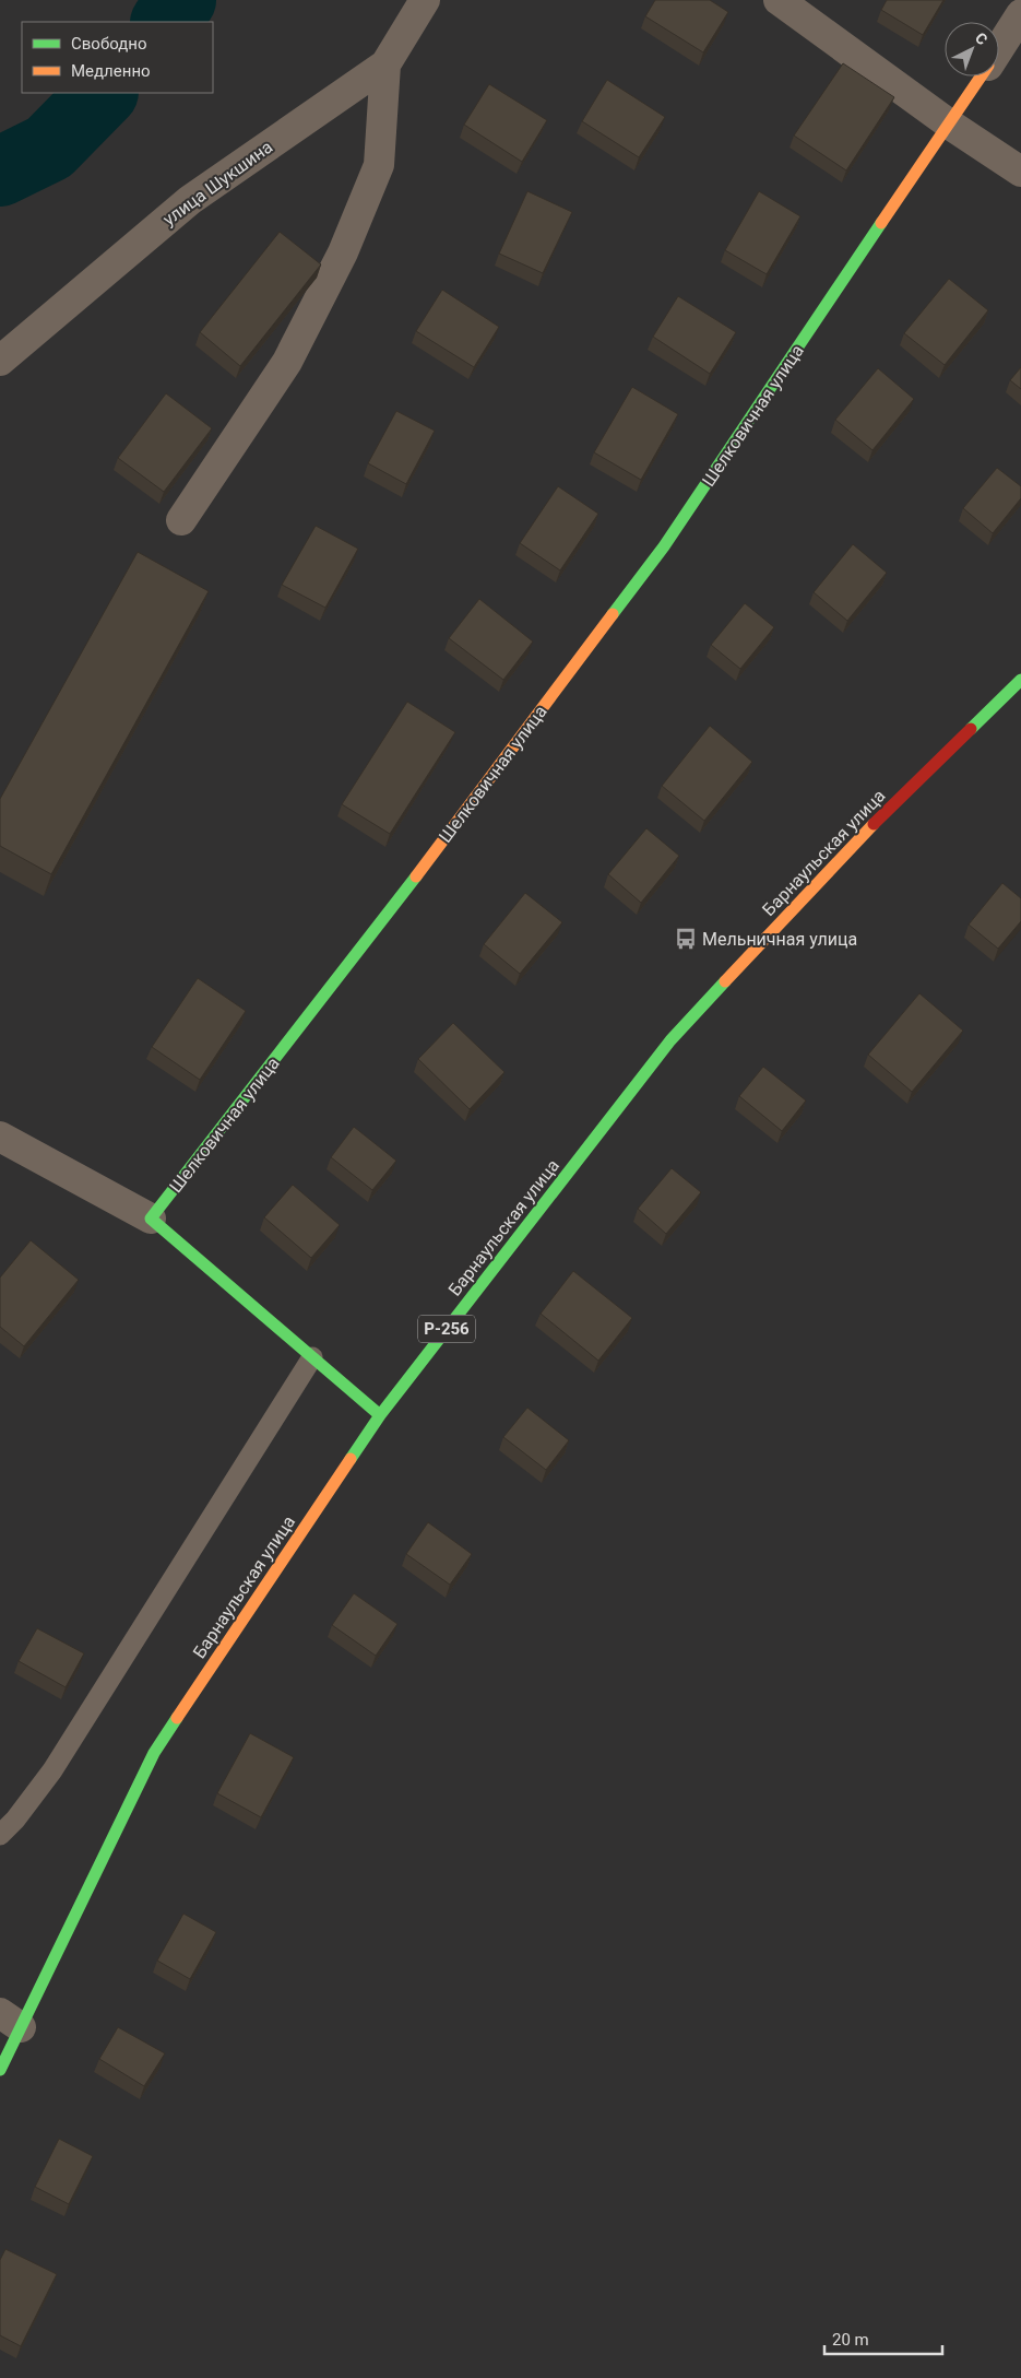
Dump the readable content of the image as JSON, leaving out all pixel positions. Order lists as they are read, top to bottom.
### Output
{
  "streets": {
    "main road": ["Шелковичная улица", "Барнаульская улица", "Р-256"],
    "street": ["улица Шукшина"]
  },
  "places": {
    "bus stop": ["Мельничная улица"]
  },
  "legend": ["Свободно", "Медленно"],
  "scale_bar": "20 m",
  "north": "top right"
}
